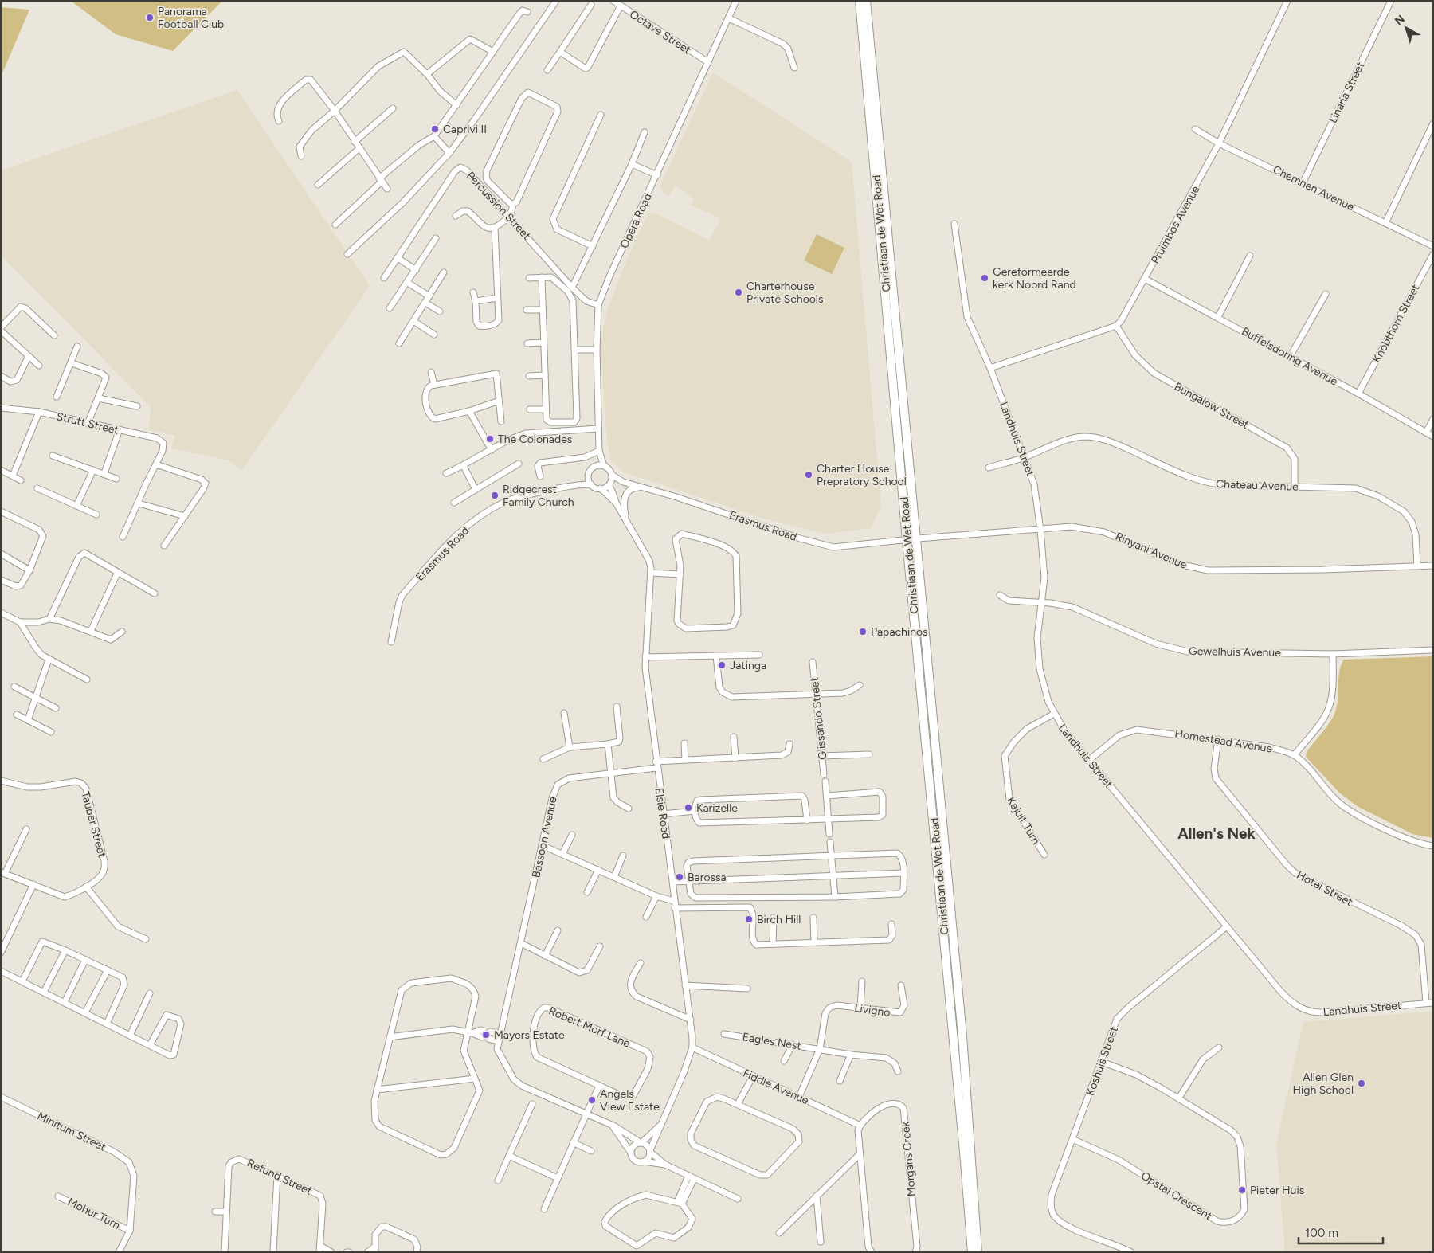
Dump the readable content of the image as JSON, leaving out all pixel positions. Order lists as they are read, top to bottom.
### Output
{
  "streets": {
    "main road": ["Christiaan de Wet Road"],
    "street": [
      "Octave Street",
      "Linaria Street",
      "Chemnen Avenue",
      "Percussion Street",
      "Opera Road",
      "Pruimbos Avenue",
      "Knobthorn Street",
      "Buffelsdoring Avenue",
      "Bungalow Street",
      "Strutt Street",
      "Landhuis Street",
      "Chateau Avenue",
      "Erasmus Road",
      "Rinyani Avenue",
      "Gewelhuis Avenue",
      "Glissando Street",
      "Homestead Avenue",
      "Elsie Road",
      "Kajuit Turn",
      "Tauber Street",
      "Bassoon Avenue",
      "Hotel Street",
      "Livigno",
      "Robert Morf Lane",
      "Eagles Nest",
      "Koshuis Street",
      "Fiddle Avenue",
      "Minitum Street",
      "Morgans Creek",
      "Refund Street",
      "Opstal Crescent",
      "Mohur Turn"
    ]
  },
  "crossings": [
    ["Octave Street", "Opera Road"],
    ["Linaria Street", "Chemnen Avenue"],
    ["Chemnen Avenue", "Pruimbos Avenue"],
    ["Percussion Street", "Opera Road"],
    ["Opera Road", "Erasmus Road"],
    ["Opera Road", "Elsie Road"],
    ["Pruimbos Avenue", "Buffelsdoring Avenue"],
    ["Pruimbos Avenue", "Bungalow Street"],
    ["Christiaan de Wet Road", "Erasmus Road"],
    ["Christiaan de Wet Road", "Rinyani Avenue"],
    ["Knobthorn Street", "Buffelsdoring Avenue"],
    ["Bungalow Street", "Chateau Avenue"],
    ["Landhuis Street", "Chateau Avenue"],
    ["Landhuis Street", "Rinyani Avenue"],
    ["Landhuis Street", "Gewelhuis Avenue"],
    ["Landhuis Street", "Homestead Avenue"],
    ["Landhuis Street", "Kajuit Turn"],
    ["Landhuis Street", "Hotel Street"],
    ["Landhuis Street", "Koshuis Street"],
    ["Chateau Avenue", "Rinyani Avenue"],
    ["Erasmus Road", "Rinyani Avenue"],
    ["Erasmus Road", "Elsie Road"],
    ["Homestead Avenue", "Hotel Street"],
    ["Elsie Road", "Bassoon Avenue"],
    ["Elsie Road", "Fiddle Avenue"],
    ["Livigno", "Eagles Nest"],
    ["Koshuis Street", "Opstal Crescent"],
    ["Fiddle Avenue", "Morgans Creek"],
    ["Minitum Street", "Mohur Turn"]
  ],
  "districts": ["Allen's Nek"],
  "places": [
    "Panorama Football Club",
    "Caprivi II",
    "Gereformeerde kerk Noord Rand",
    "Charterhouse Private Schools",
    "The Colonades",
    "Charter House Prepratory School",
    "Ridgecrest Family Church",
    "Papachinos",
    "Jatinga",
    "Karizelle",
    "Barossa",
    "Birch Hill",
    "Mayers Estate",
    "Allen Glen High School",
    "Angels View Estate",
    "Pieter Huis"
  ],
  "scale_bar": "100 m",
  "north": "top left"
}
